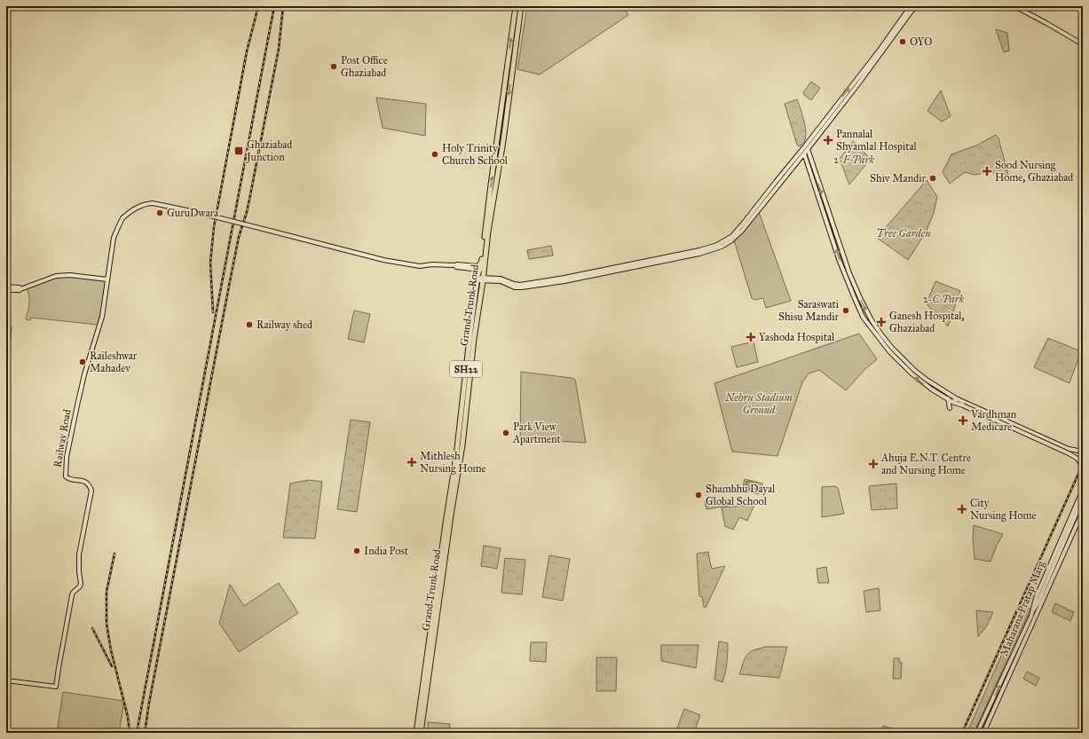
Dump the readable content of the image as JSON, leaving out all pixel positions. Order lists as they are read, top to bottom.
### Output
{
  "streets": {
    "highway": ["Grand Trunk Road", "SH22"],
    "street": ["Railway Road", "Maharana Pratap Marg"]
  },
  "parks": [
    "2-F Park",
    "Tree Garden",
    "2-C Park",
    "Nehru Stadium Ground"
  ],
  "places": {
    "other": [
      "OYO",
      "Post Office Ghaziabad",
      "Holy Trinity Church School",
      "Shiv Mandir",
      "GuruDwara",
      "Saraswati Shisu Mandir",
      "Railway shed",
      "Raileshwar Mahadev",
      "Park View Apartment",
      "Shambhu Dayal Global School",
      "India Post"
    ],
    "health": [
      "Pannalal Shyamlal Hospital",
      "Sood Nursing Home, Ghaziabad",
      "Ganesh Hospital, Ghaziabad",
      "Yashoda Hospital",
      "Vardhman Medicare",
      "Mithlesh Nursing Home",
      "Ahuja E.N.T. Centre and Nursing Home",
      "City Nursing Home"
    ],
    "transit": ["Ghaziabad Junction"]
  }
}
